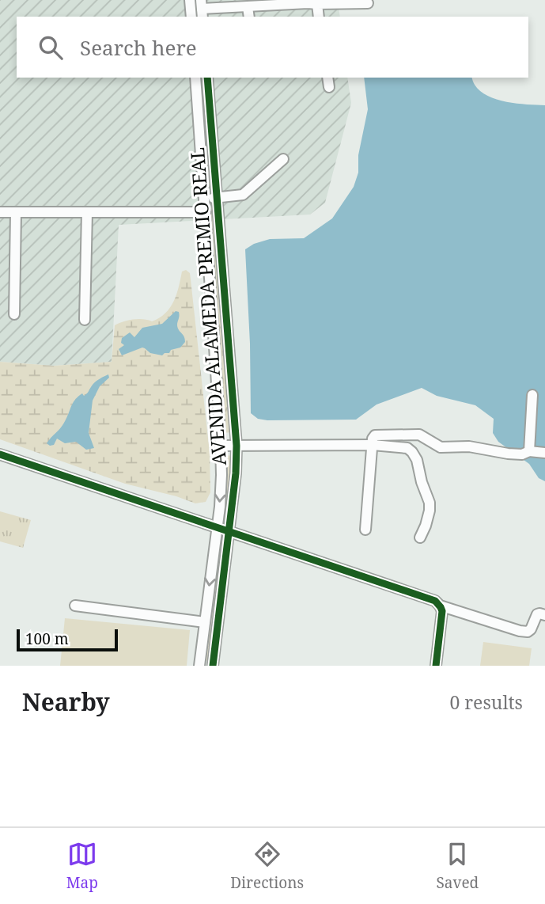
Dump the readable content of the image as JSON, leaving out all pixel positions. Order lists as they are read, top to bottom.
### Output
{
  "streets": {
    "street": ["AVENIDA ALAMEDA PREMIO REAL"]
  },
  "scale_bar": "100 m",
  "page": {
    "search": "Search here",
    "scale": "100 m",
    "heading": ["Nearby", "0 results"],
    "nav": ["Map", "Directions", "Saved"]
  }
}
